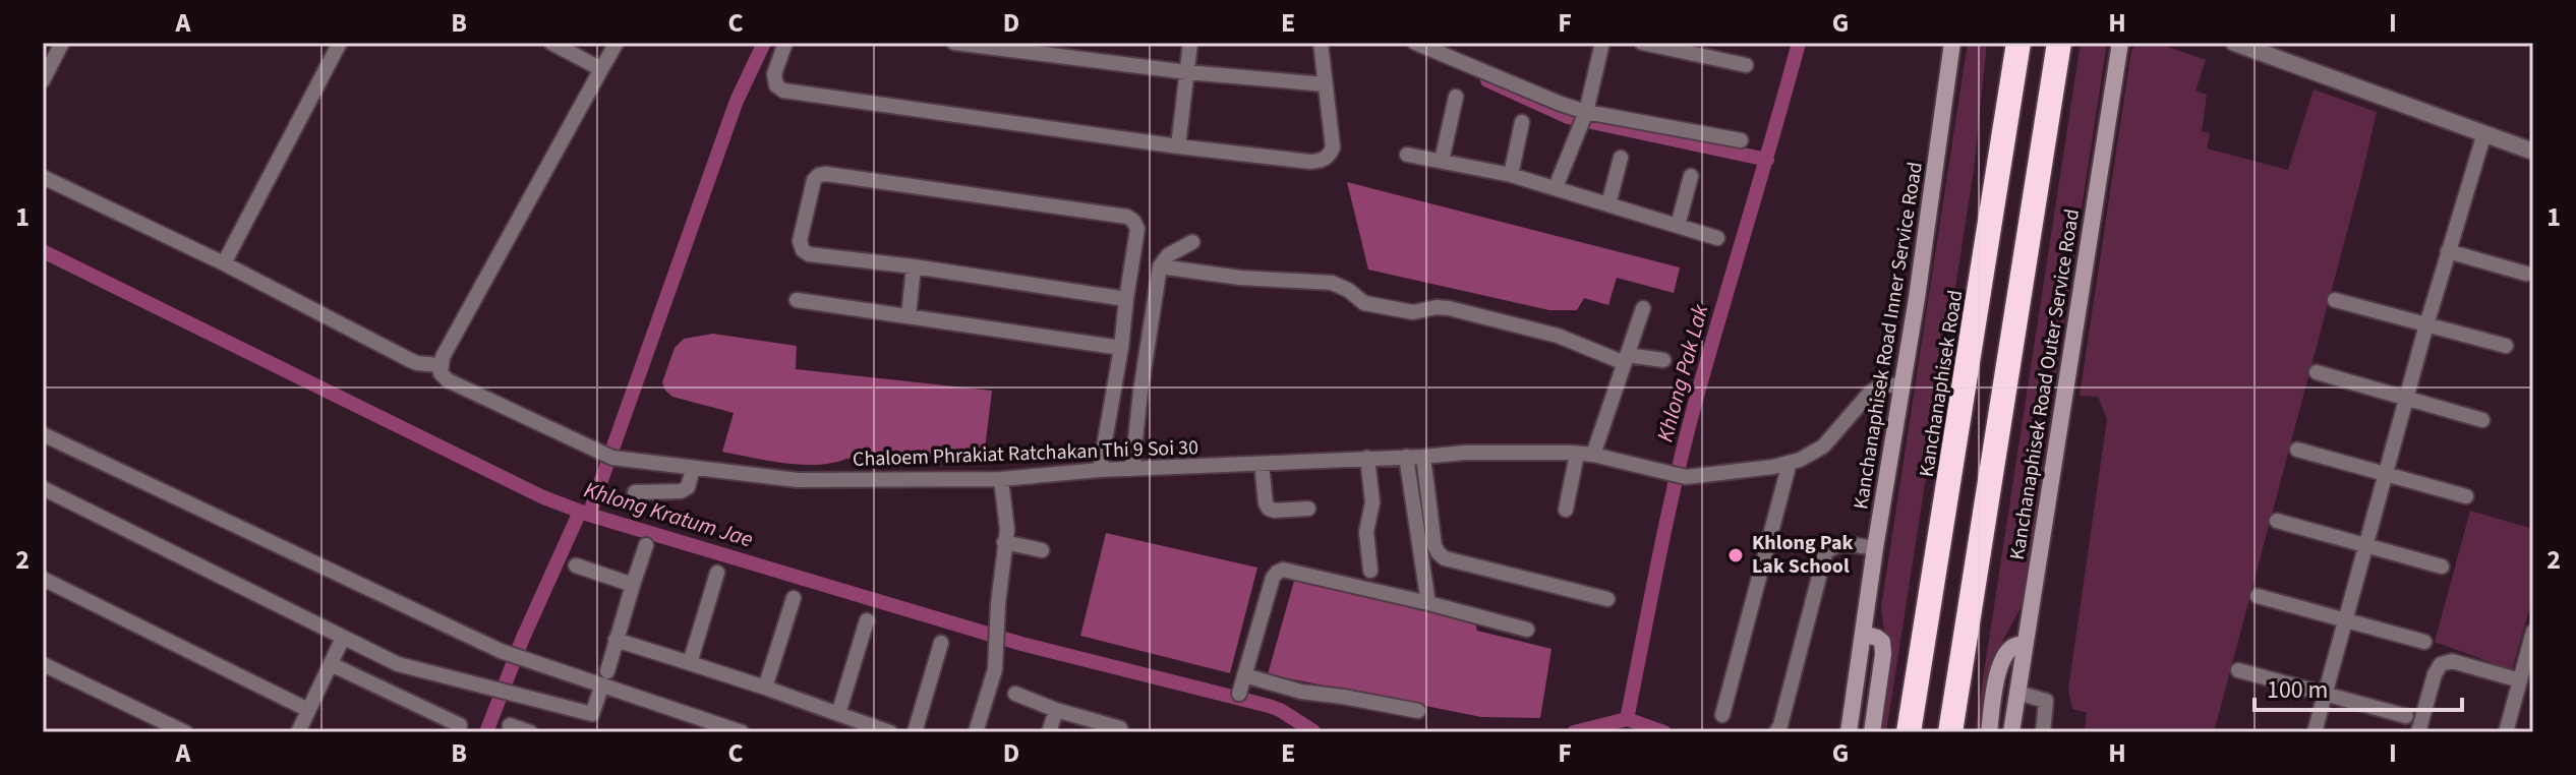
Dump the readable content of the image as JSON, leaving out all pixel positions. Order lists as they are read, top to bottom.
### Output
{
  "streets": {
    "highway": ["Kanchanaphisek Road"],
    "main road": ["Kanchanaphisek Road Inner Service Road", "Kanchanaphisek Road Outer Service Road"],
    "street": ["Chaloem Phrakiat Ratchakan Thi 9 Soi 30"]
  },
  "crossings": [
    ["Kanchanaphisek Road Inner Service Road", "Chaloem Phrakiat Ratchakan Thi 9 Soi 30"]
  ],
  "water": ["Khlong Pak Lak", "Khlong Kratum Jae"],
  "places": ["Khlong Pak Lak School"],
  "scale_bar": "100 m",
  "grid": {
    "columns": [
      "A",
      "B",
      "C",
      "D",
      "E",
      "F",
      "G",
      "H",
      "I"
    ],
    "rows": ["1", "2"]
  }
}
